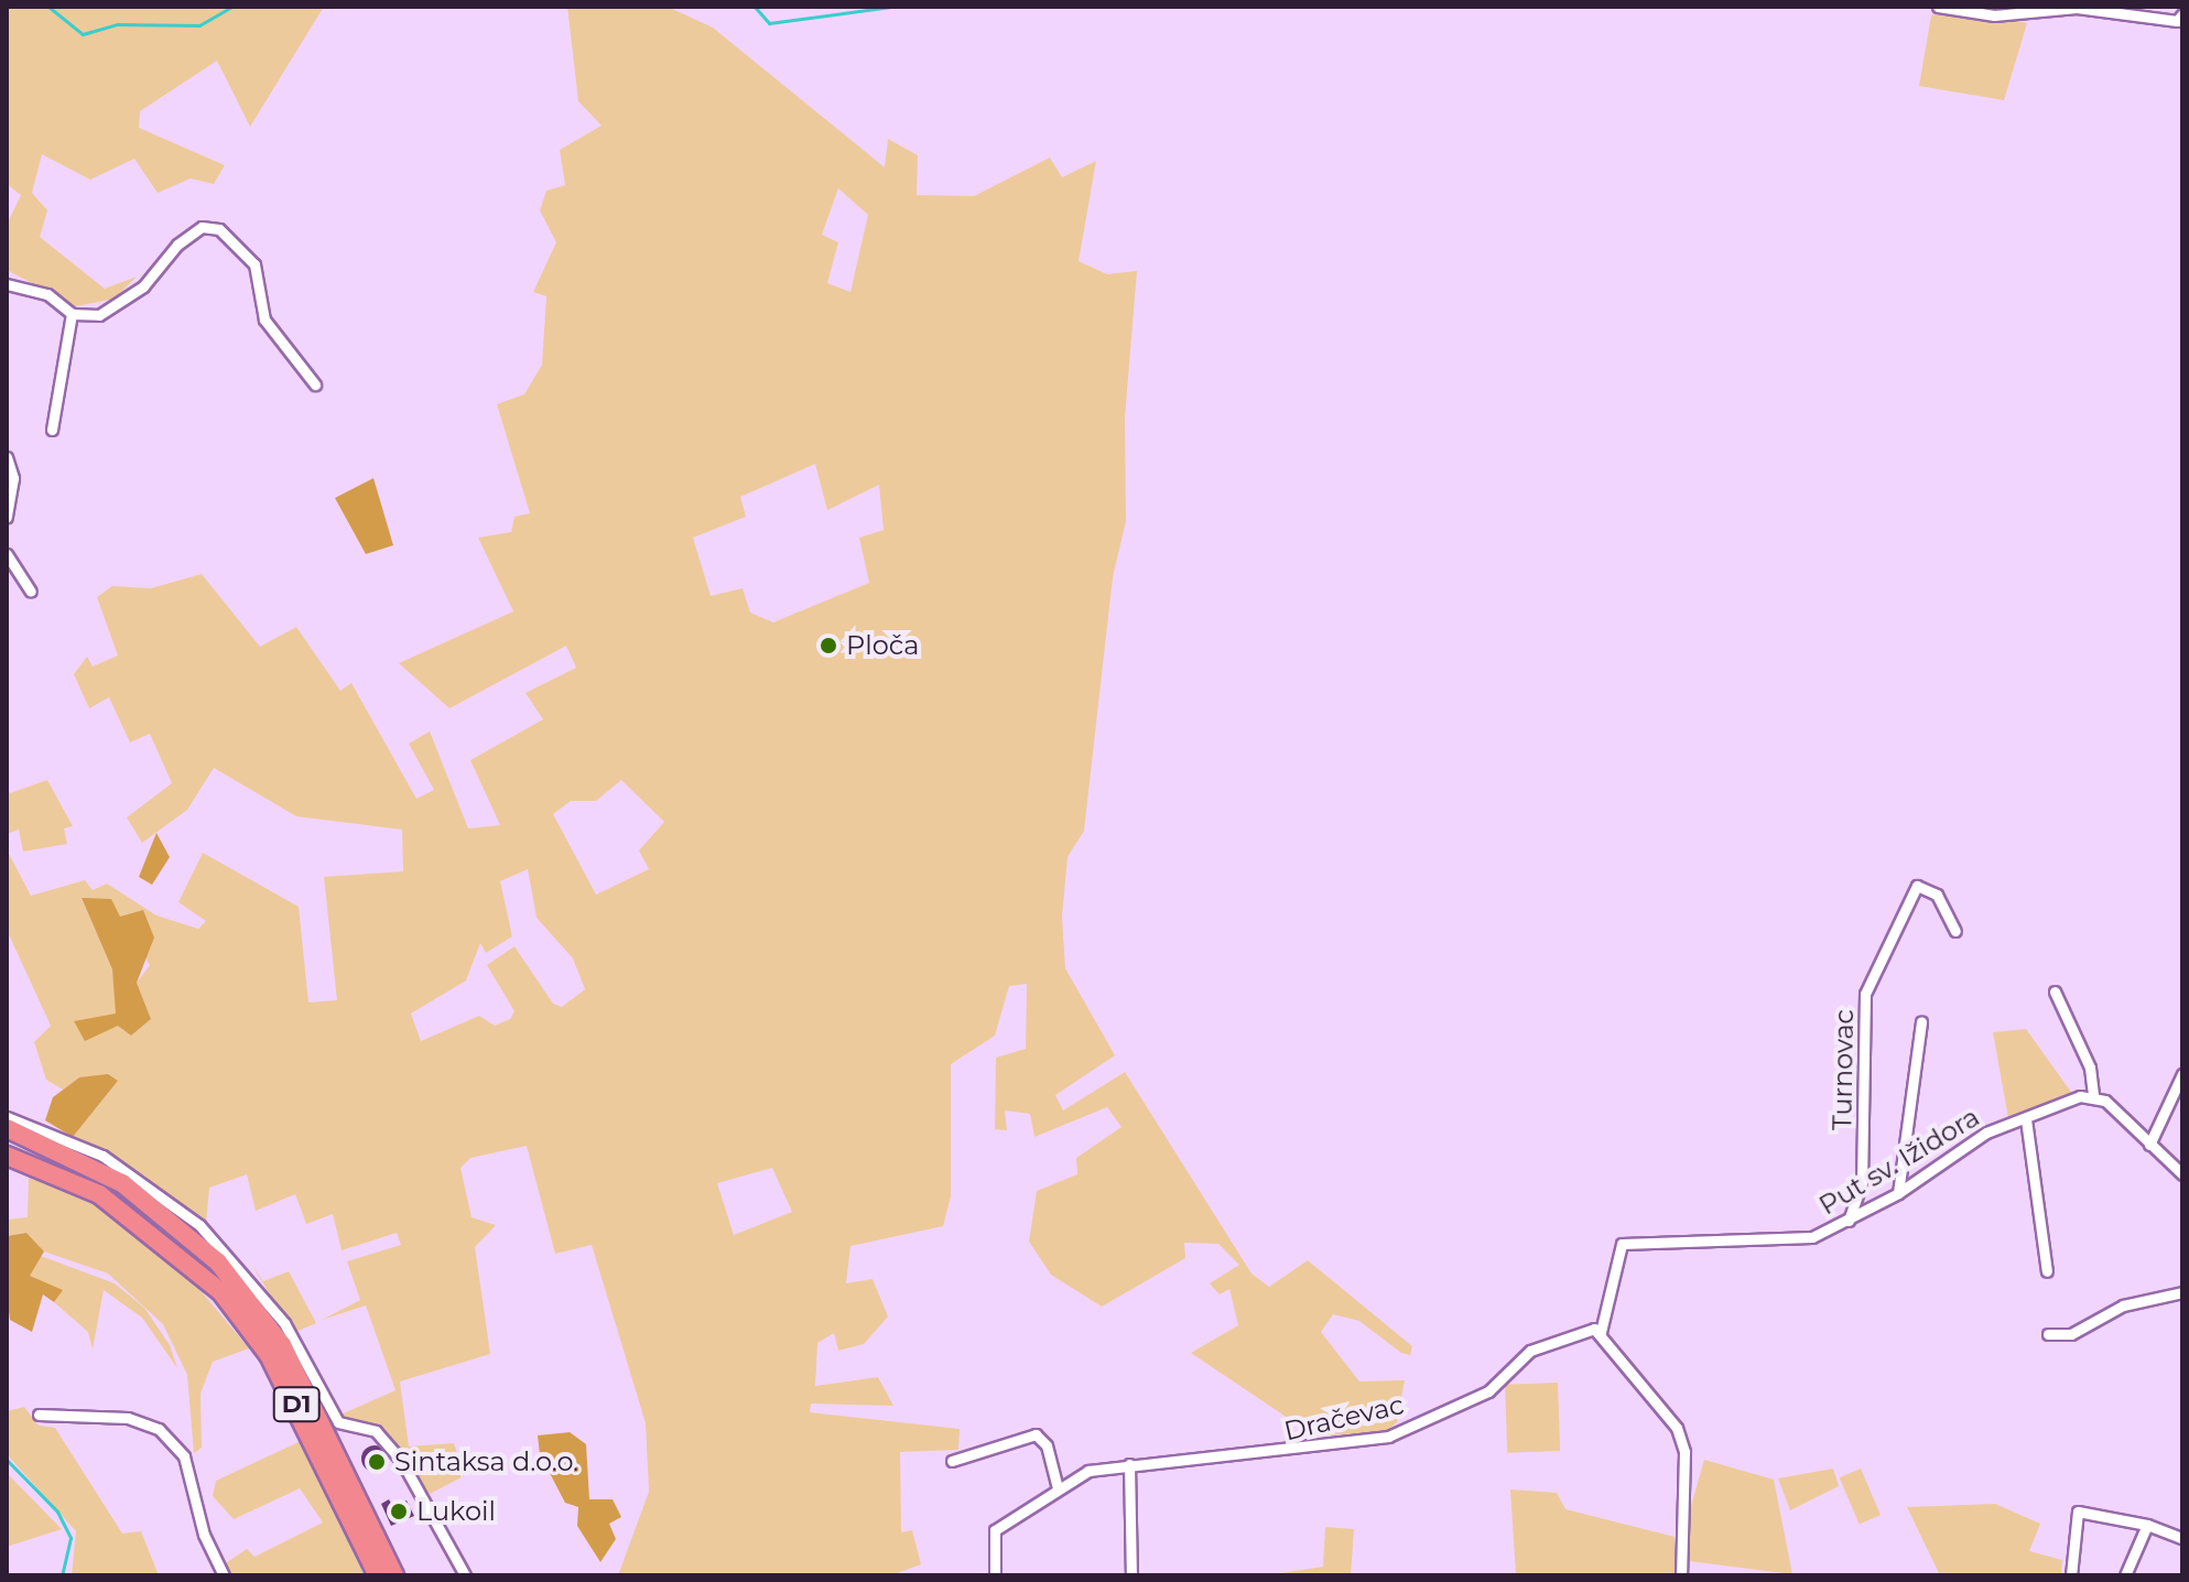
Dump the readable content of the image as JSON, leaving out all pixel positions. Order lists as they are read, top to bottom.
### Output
{
  "streets": {
    "highway": ["D1"],
    "street": ["Turnovac", "Put sv. Ižidora", "Dračevac"]
  },
  "crossings": [
    ["Turnovac", "Put sv. Ižidora"],
    ["Put sv. Ižidora", "Dračevac"]
  ],
  "places": ["Ploča", "Sintaksa d.o.o.", "Lukoil"]
}
